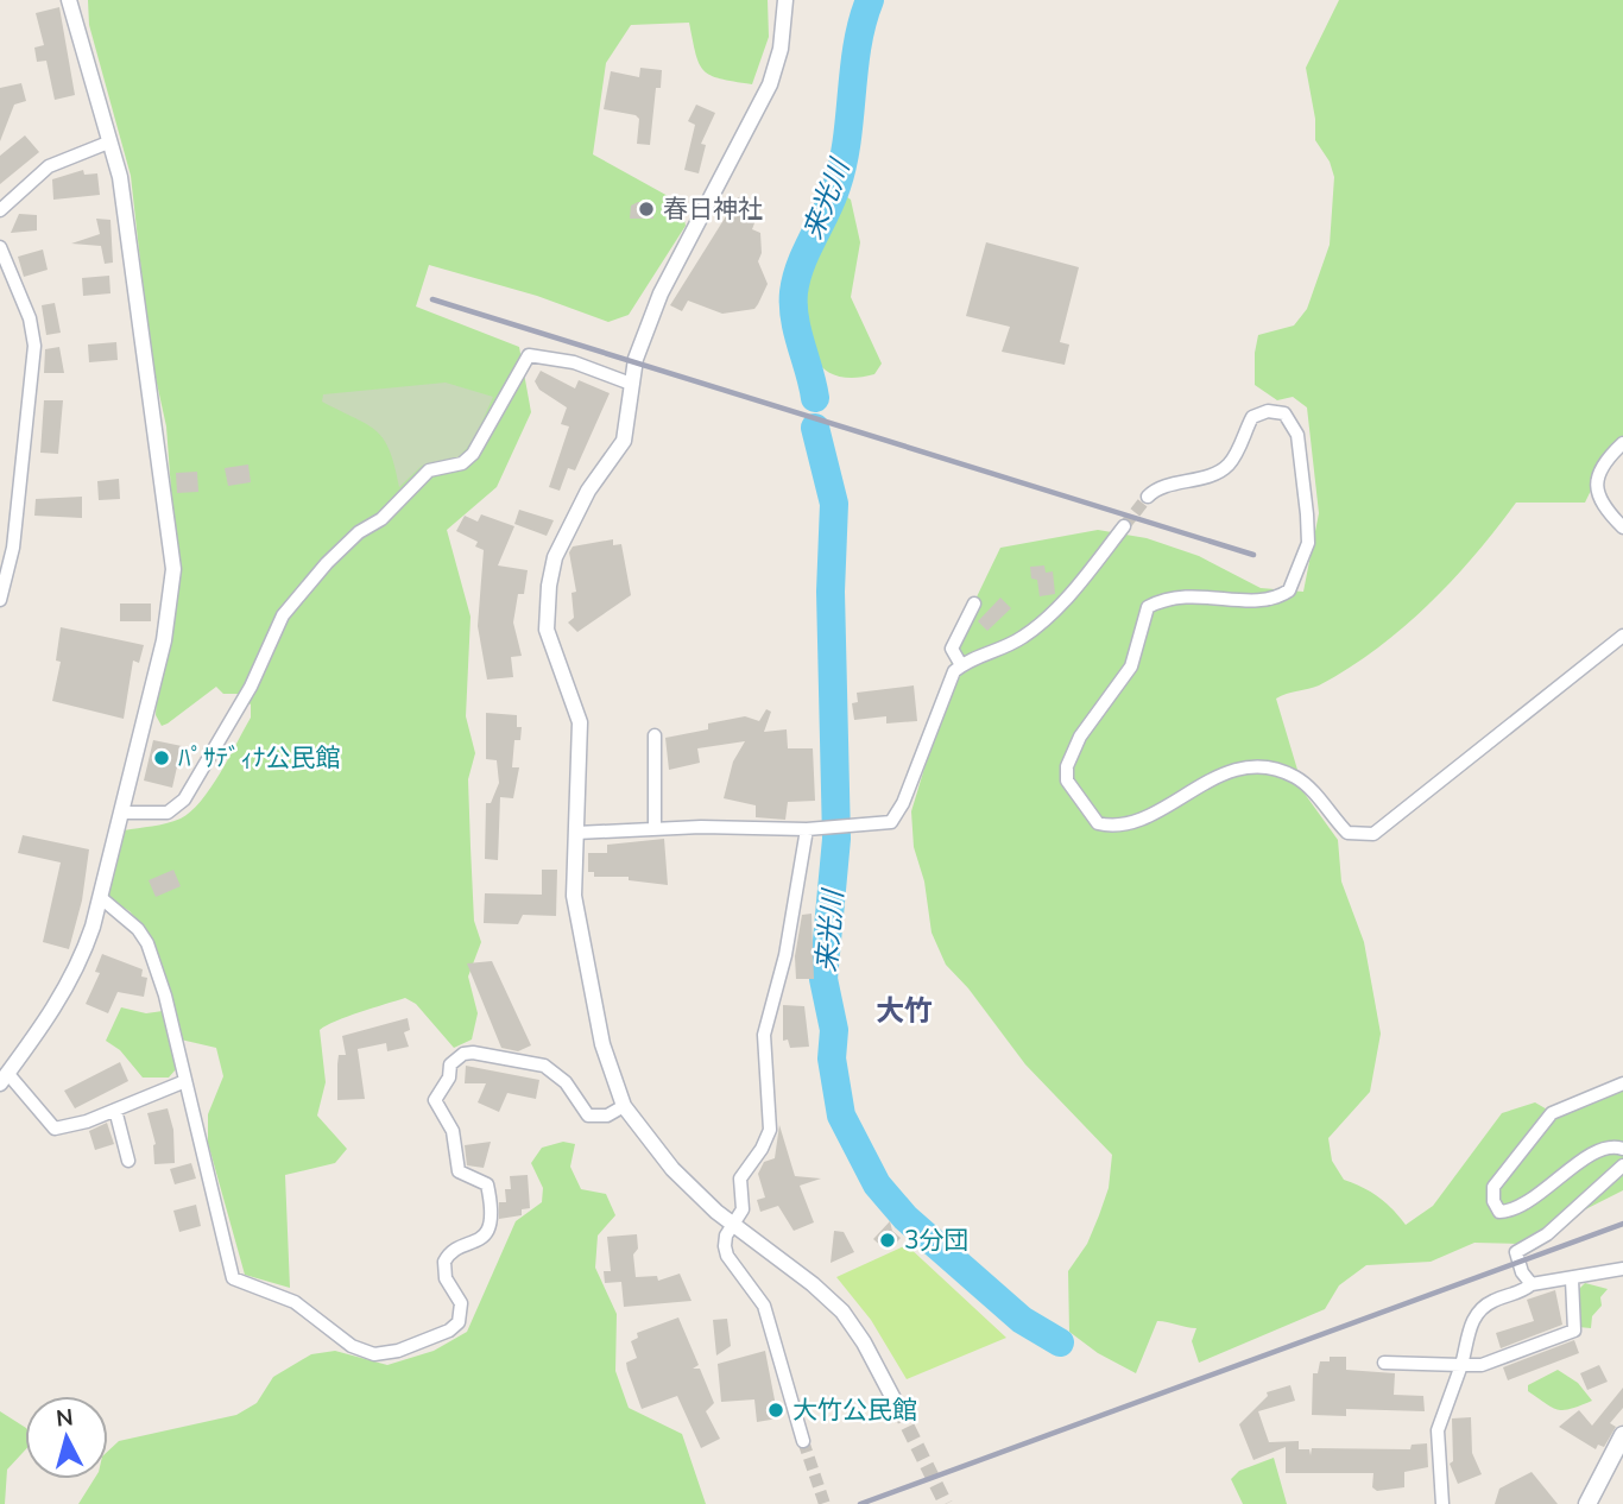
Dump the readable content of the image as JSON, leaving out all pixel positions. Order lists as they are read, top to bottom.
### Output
{
  "districts": ["大竹"],
  "water": ["来光川"],
  "places": [
    "春日神社",
    "ﾊﾟｻﾃﾞｨﾅ公民館",
    "3分団",
    "大竹公民館"
  ],
  "north": "top"
}
